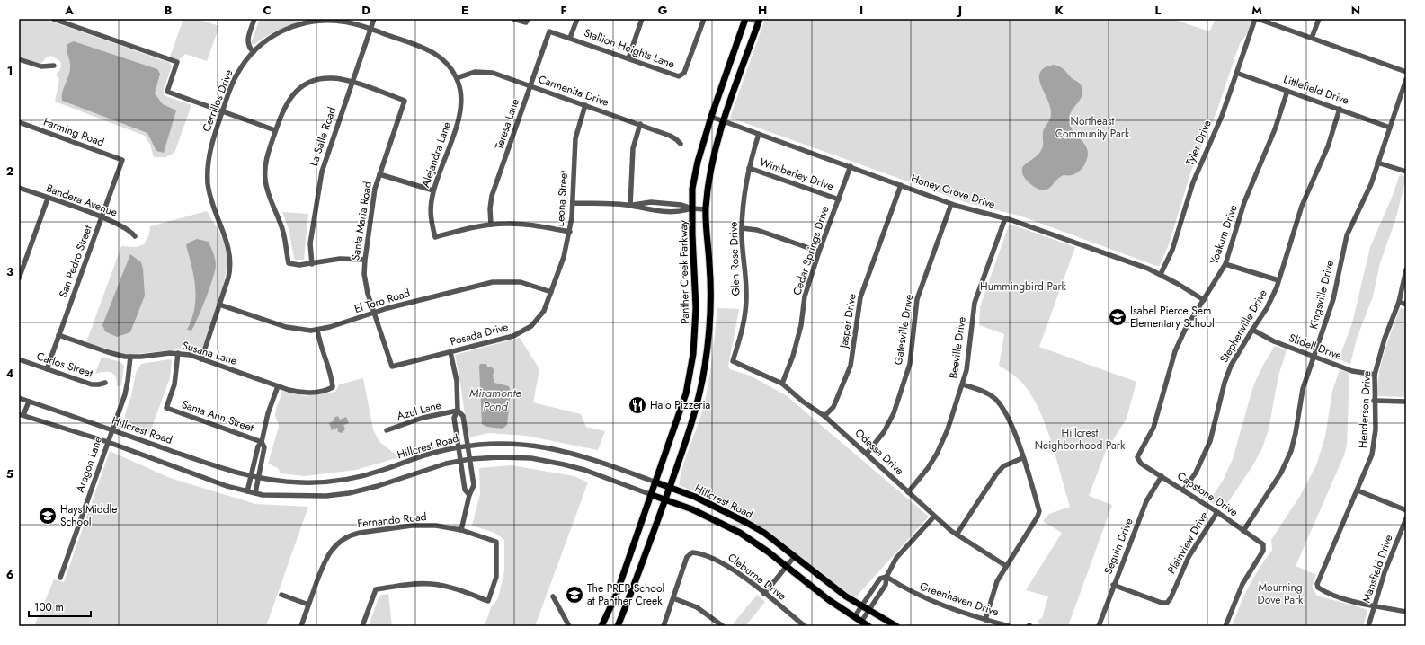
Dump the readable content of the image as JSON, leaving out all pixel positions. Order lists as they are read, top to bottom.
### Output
{
  "streets": {
    "main road": ["Panther Creek Parkway", "Hillcrest Road"],
    "street": [
      "Stallion Heights Lane",
      "Littlefield Drive",
      "Carmenita Drive",
      "Cerrillos Drive",
      "Teresa Lane",
      "Farming Road",
      "La Salle Road",
      "Tyler Drive",
      "Alejandra Lane",
      "Wimberley Drive",
      "Honey Grove Drive",
      "Leona Street",
      "Bandera Avenue",
      "Santa Maria Road",
      "Yoakum Drive",
      "Cedar Springs Drive",
      "Glen Rose Drive",
      "San Pedro Street",
      "Kingsville Drive",
      "El Toro Road",
      "Jasper Drive",
      "Stephenville Drive",
      "Gatesville Drive",
      "Posada Drive",
      "Slidell Drive",
      "Beeville Drive",
      "Susana Lane",
      "Carlos Street",
      "Henderson Drive",
      "Azul Lane",
      "Santa Ann Street",
      "Odessa Drive",
      "Aragon Lane",
      "Capstone Drive",
      "Fernando Road",
      "Plainview Drive",
      "Seguin Drive",
      "Mansfield Drive",
      "Cleburne Drive",
      "Greenhaven Drive"
    ]
  },
  "crossings": [
    ["Stallion Heights Lane", "Teresa Lane"],
    ["Littlefield Drive", "Tyler Drive"],
    ["Littlefield Drive", "Yoakum Drive"],
    ["Littlefield Drive", "Kingsville Drive"],
    ["Littlefield Drive", "Stephenville Drive"],
    ["Carmenita Drive", "Cerrillos Drive"],
    ["Carmenita Drive", "Teresa Lane"],
    ["Carmenita Drive", "Alejandra Lane"],
    ["Carmenita Drive", "Leona Street"],
    ["Cerrillos Drive", "La Salle Road"],
    ["Cerrillos Drive", "Alejandra Lane"],
    ["Cerrillos Drive", "El Toro Road"],
    ["Cerrillos Drive", "Susana Lane"],
    ["Teresa Lane", "Alejandra Lane"],
    ["Farming Road", "San Pedro Street"],
    ["La Salle Road", "Santa Maria Road"],
    ["Tyler Drive", "Honey Grove Drive"],
    ["Wimberley Drive", "Cedar Springs Drive"],
    ["Wimberley Drive", "Glen Rose Drive"],
    ["Honey Grove Drive", "Yoakum Drive"],
    ["Honey Grove Drive", "Cedar Springs Drive"],
    ["Honey Grove Drive", "Glen Rose Drive"],
    ["Honey Grove Drive", "Panther Creek Parkway"],
    ["Honey Grove Drive", "Jasper Drive"],
    ["Honey Grove Drive", "Gatesville Drive"],
    ["Honey Grove Drive", "Beeville Drive"],
    ["Leona Street", "El Toro Road"],
    ["Leona Street", "Posada Drive"],
    ["Bandera Avenue", "San Pedro Street"],
    ["Santa Maria Road", "El Toro Road"],
    ["Santa Maria Road", "Posada Drive"],
    ["Yoakum Drive", "Capstone Drive"],
    ["Cedar Springs Drive", "Odessa Drive"],
    ["Glen Rose Drive", "Odessa Drive"],
    ["San Pedro Street", "Susana Lane"],
    ["San Pedro Street", "Carlos Street"],
    ["Panther Creek Parkway", "Hillcrest Road"],
    ["Kingsville Drive", "Slidell Drive"],
    ["Kingsville Drive", "Capstone Drive"],
    ["El Toro Road", "Posada Drive"],
    ["El Toro Road", "Susana Lane"],
    ["Jasper Drive", "Odessa Drive"],
    ["Stephenville Drive", "Slidell Drive"],
    ["Stephenville Drive", "Capstone Drive"],
    ["Gatesville Drive", "Odessa Drive"],
    ["Slidell Drive", "Henderson Drive"],
    ["Beeville Drive", "Odessa Drive"],
    ["Susana Lane", "Santa Ann Street"],
    ["Susana Lane", "Aragon Lane"],
    ["Henderson Drive", "Mansfield Drive"],
    ["Hillcrest Road", "Aragon Lane"],
    ["Capstone Drive", "Plainview Drive"],
    ["Capstone Drive", "Seguin Drive"],
    ["Plainview Drive", "Seguin Drive"]
  ],
  "water": ["Miramonte Pond"],
  "parks": [
    "Northeast Community Park",
    "Hummingbird Park",
    "Hillcrest Neighborhood Park",
    "Mourning Dove Park"
  ],
  "places": {
    "school or university": ["Isabel Pierce Sem Elementary School", "Hays Middle School", "The PREP School at Panther Creek"],
    "restaurant": ["Halo Pizzeria"]
  },
  "scale_bar": "100 m",
  "grid": {
    "columns": [
      "A",
      "B",
      "C",
      "D",
      "E",
      "F",
      "G",
      "H",
      "I",
      "J",
      "K",
      "L",
      "M",
      "N"
    ],
    "rows": [
      "1",
      "2",
      "3",
      "4",
      "5",
      "6"
    ]
  }
}
